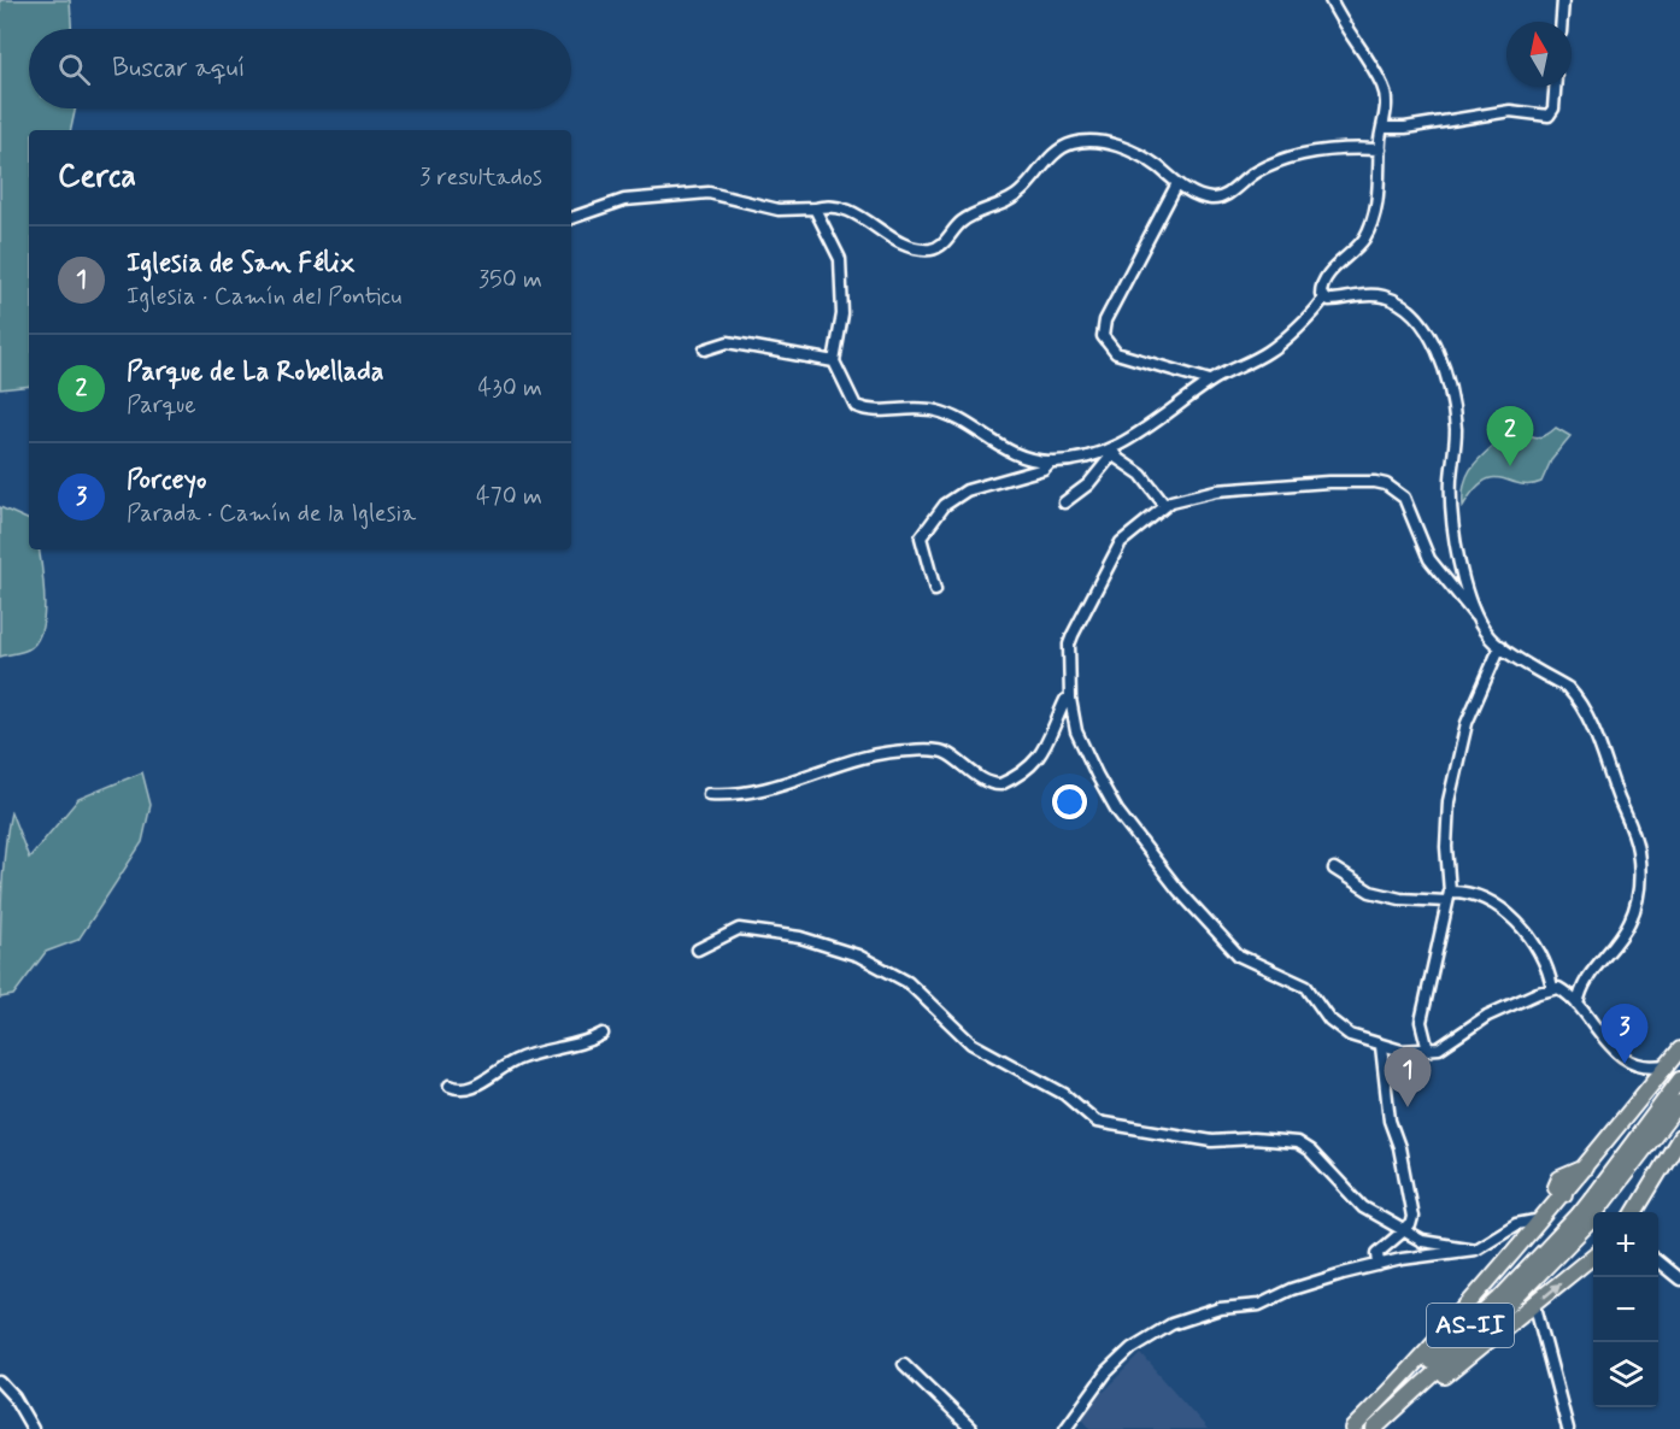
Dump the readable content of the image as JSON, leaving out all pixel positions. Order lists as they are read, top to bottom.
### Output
{
  "streets": {
    "highway": ["AS-II"]
  },
  "north": "top",
  "page": {
    "search": "Buscar aquí",
    "heading": ["Cerca", "3 resultados"],
    "list": [
      {
        "mark": "1",
        "name": "Iglesia de San Félix",
        "note": "Iglesia · Camín del Ponticu",
        "value": "350 m"
      },
      {
        "mark": "2",
        "name": "Parque de La Robellada",
        "note": "Parque",
        "value": "430 m"
      },
      {
        "mark": "3",
        "name": "Porceyo",
        "note": "Parada · Camín de la Iglesia",
        "value": "470 m"
      }
    ],
    "pins": ["2", "3", "1"],
    "map_buttons": ["+", "−"]
  }
}
